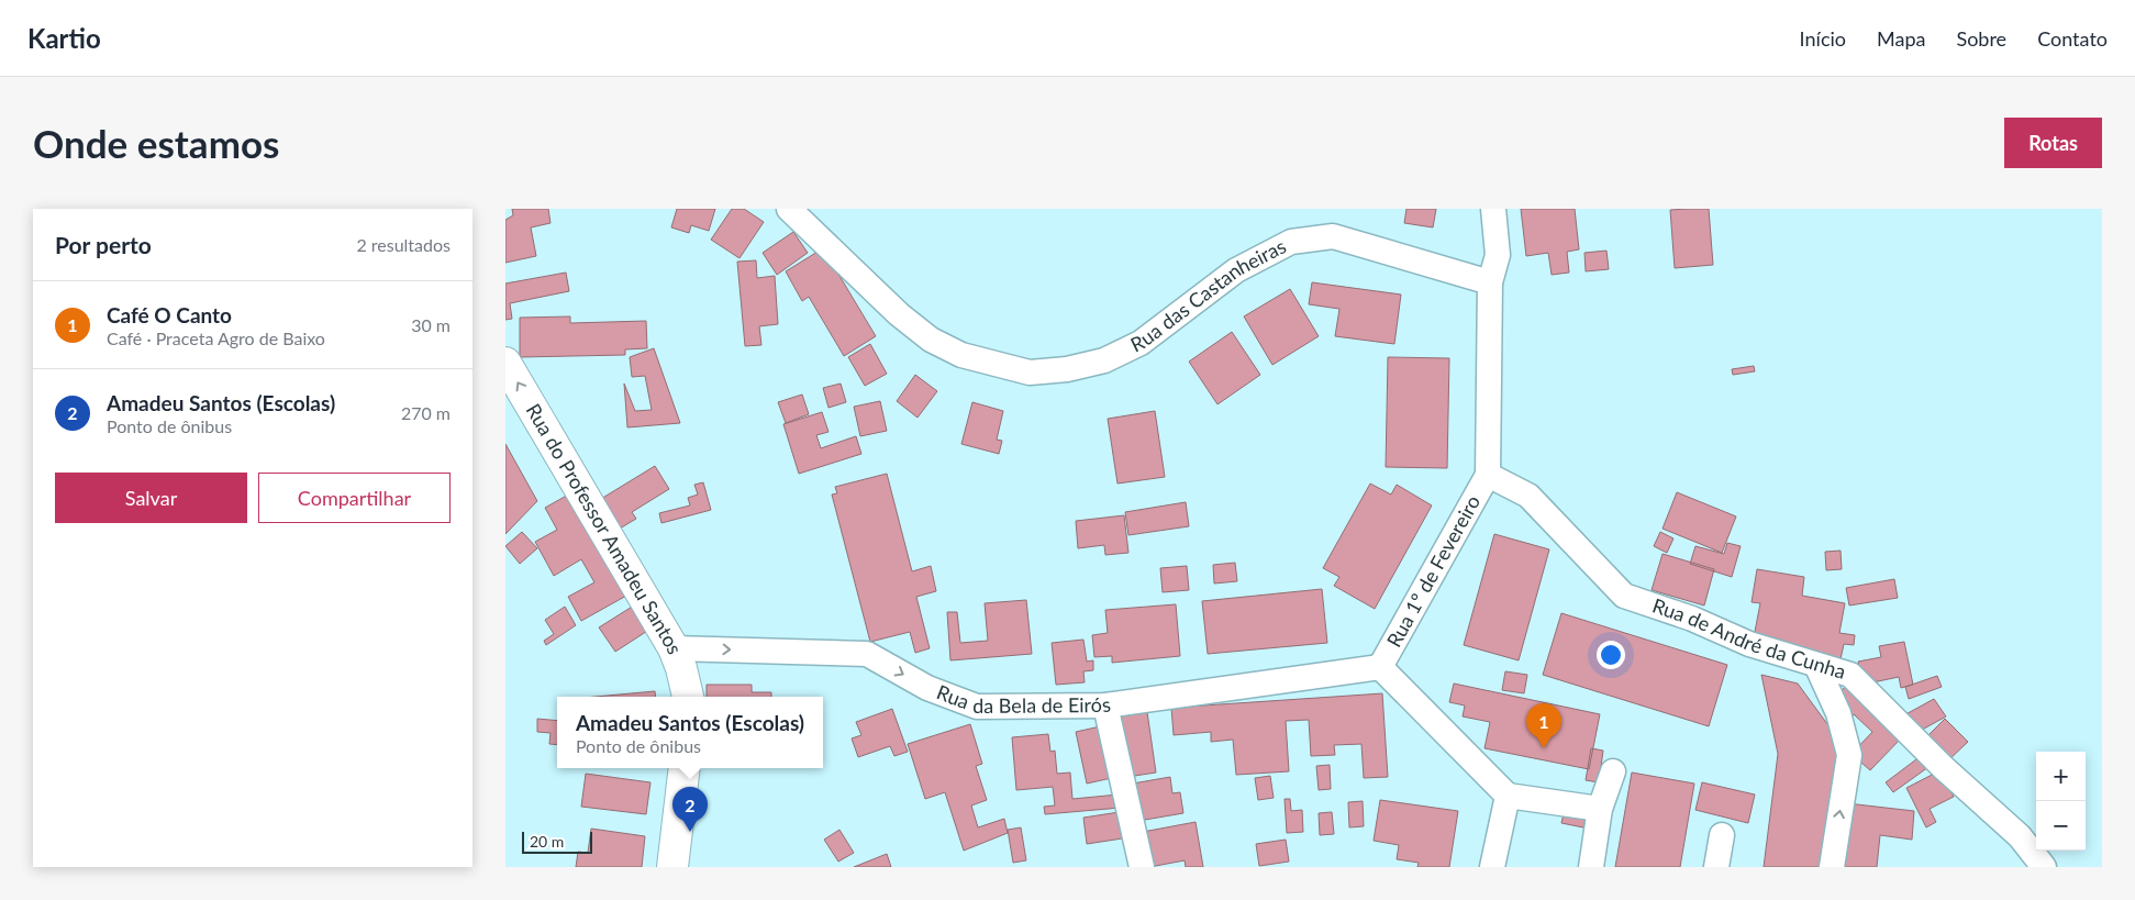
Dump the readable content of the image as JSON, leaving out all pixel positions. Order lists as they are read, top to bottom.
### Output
{
  "streets": {
    "main road": ["Rua do Professor Amadeu Santos"],
    "street": [
      "Rua das Castanheiras",
      "Rua 1º de Fevereiro",
      "Rua de André da Cunha",
      "Rua da Bela de Eirós"
    ]
  },
  "crossings": [
    ["Rua do Professor Amadeu Santos", "Rua da Bela de Eirós"],
    ["Rua 1º de Fevereiro", "Rua de André da Cunha"],
    ["Rua 1º de Fevereiro", "Rua da Bela de Eirós"]
  ],
  "one_way": ["Rua do Professor Amadeu Santos", "Rua da Bela de Eirós"],
  "scale_bar": "20 m",
  "page": {
    "header": "Kartio",
    "nav": [
      "Início",
      "Mapa",
      "Sobre",
      "Contato"
    ],
    "buttons": [
      "Rotas",
      ["Salvar", "Compartilhar"]
    ],
    "title": "Onde estamos",
    "heading": ["Por perto", "2 resultados"],
    "list": [
      {
        "mark": "1",
        "name": "Café O Canto",
        "note": "Café · Praceta Agro de Baixo",
        "value": "30 m"
      },
      {
        "mark": "2",
        "name": "Amadeu Santos (Escolas)",
        "note": "Ponto de ônibus",
        "value": "270 m"
      }
    ],
    "popup": ["Amadeu Santos (Escolas)", "Ponto de ônibus"],
    "pins": ["1", "2"],
    "map_buttons": ["+", "−"],
    "scale": "20 m"
  }
}
